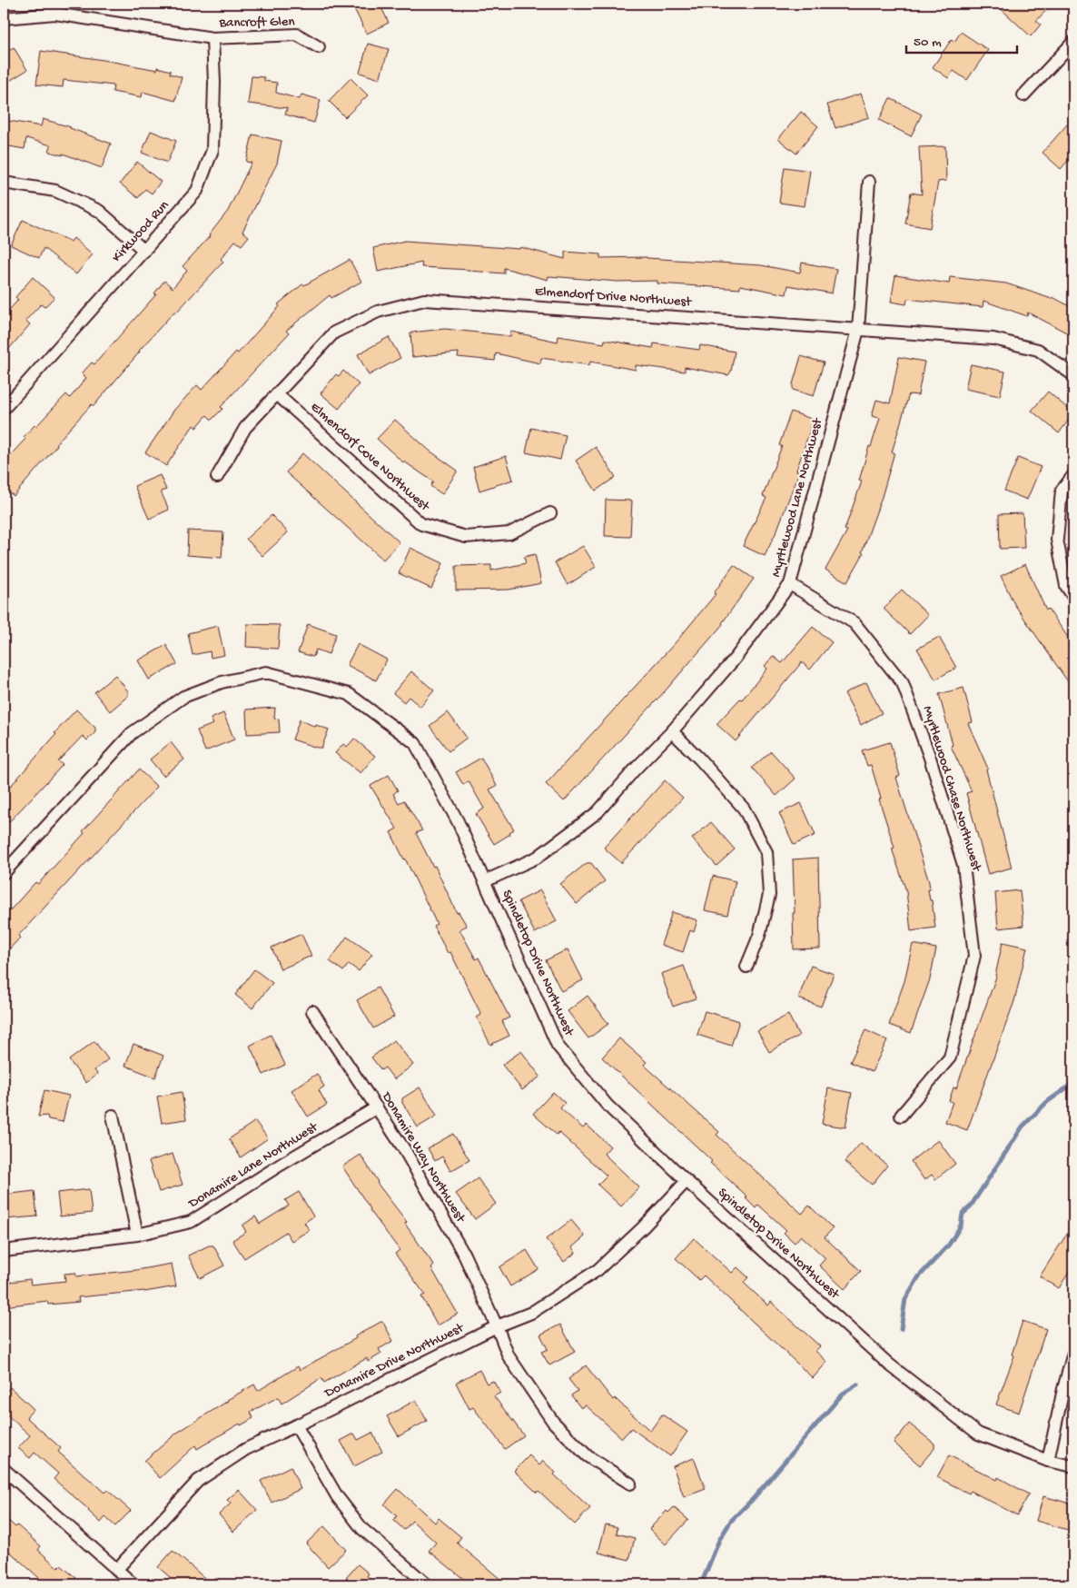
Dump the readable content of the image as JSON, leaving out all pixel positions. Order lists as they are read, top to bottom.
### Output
{
  "streets": {
    "street": [
      "Bancroft Glen",
      "Kirkwood Run",
      "Elmendorf Drive Northwest",
      "Elmendorf Cove Northwest",
      "Myrtlewood Lane Northwest",
      "Myrtlewood Chase Northwest",
      "Spindletop Drive Northwest",
      "Donamire Way Northwest",
      "Donamire Lane Northwest",
      "Donamire Drive Northwest"
    ]
  },
  "crossings": [
    ["Bancroft Glen", "Kirkwood Run"],
    ["Elmendorf Drive Northwest", "Elmendorf Cove Northwest"],
    ["Elmendorf Drive Northwest", "Myrtlewood Lane Northwest"],
    ["Myrtlewood Lane Northwest", "Myrtlewood Chase Northwest"],
    ["Myrtlewood Lane Northwest", "Spindletop Drive Northwest"],
    ["Spindletop Drive Northwest", "Donamire Drive Northwest"],
    ["Donamire Way Northwest", "Donamire Lane Northwest"],
    ["Donamire Way Northwest", "Donamire Drive Northwest"]
  ],
  "scale_bar": "50 m"
}
